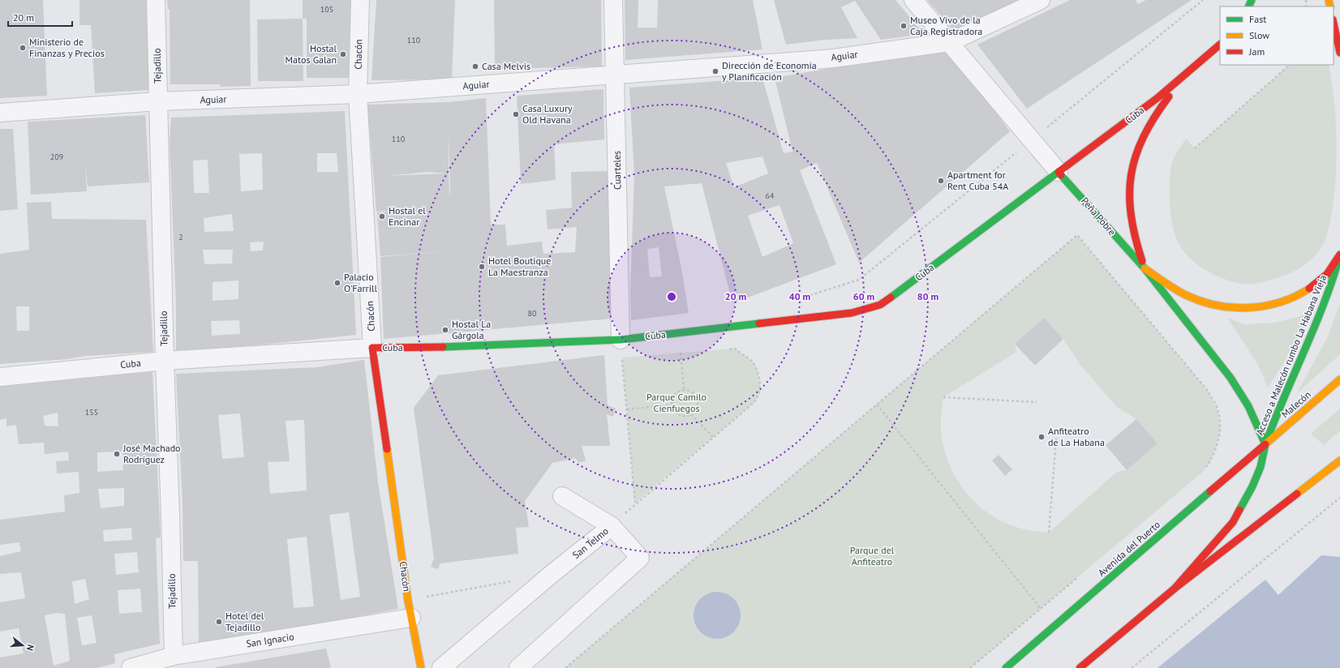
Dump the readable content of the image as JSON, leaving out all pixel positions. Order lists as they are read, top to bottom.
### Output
{
  "streets": {
    "main road": [
      "Chacón",
      "Cuba",
      "Peña Pobre",
      "Acceso a Malecón rumbo La Habana Vieja",
      "Malecón",
      "Avenida del Puerto"
    ],
    "street": [
      "Aguiar",
      "Tejadillo",
      "Cuarteles",
      "San Telmo",
      "San Ignacio"
    ]
  },
  "crossings": [
    ["Chacón", "Aguiar"],
    ["Chacón", "Cuba"],
    ["Chacón", "San Ignacio"],
    ["Aguiar", "Tejadillo"],
    ["Aguiar", "Cuarteles"],
    ["Aguiar", "Peña Pobre"],
    ["Tejadillo", "Cuba"],
    ["Tejadillo", "San Ignacio"],
    ["Cuba", "Cuarteles"],
    ["Cuba", "Peña Pobre"],
    ["Peña Pobre", "Acceso a Malecón rumbo La Habana Vieja"],
    ["Peña Pobre", "Malecón"],
    ["Peña Pobre", "Avenida del Puerto"],
    ["Acceso a Malecón rumbo La Habana Vieja", "Malecón"],
    ["Acceso a Malecón rumbo La Habana Vieja", "Avenida del Puerto"],
    ["Malecón", "Avenida del Puerto"]
  ],
  "parks": ["Parque Camilo Cienfuegos", "Parque del Anfiteatro"],
  "places": [
    "Museo Vivo de la Caja Registradora",
    "Ministerio de Finanzas y Precios",
    "Hostal Matos Galan",
    "Casa Melvis",
    "Dirección de Economía y Planificación",
    "Casa Luxury Old Havana",
    "Apartment for Rent Cuba 54A",
    "Hostal el Encinar",
    "Hotel Boutique La Maestranza",
    "Palacio O'Farrill",
    "Hostal La Gárgola",
    "Anfiteatro de La Habana",
    "José Machado Rodríguez",
    "Hotel del Tejadillo"
  ],
  "house_numbers": [
    "105",
    "110",
    "110",
    "209",
    "64",
    "2",
    "80",
    "155"
  ],
  "legend": ["Fast", "Slow", "Jam"],
  "scale_bar": "20 m",
  "north": "right",
  "rings": [
    "20 m",
    "40 m",
    "60 m",
    "80 m"
  ]
}
